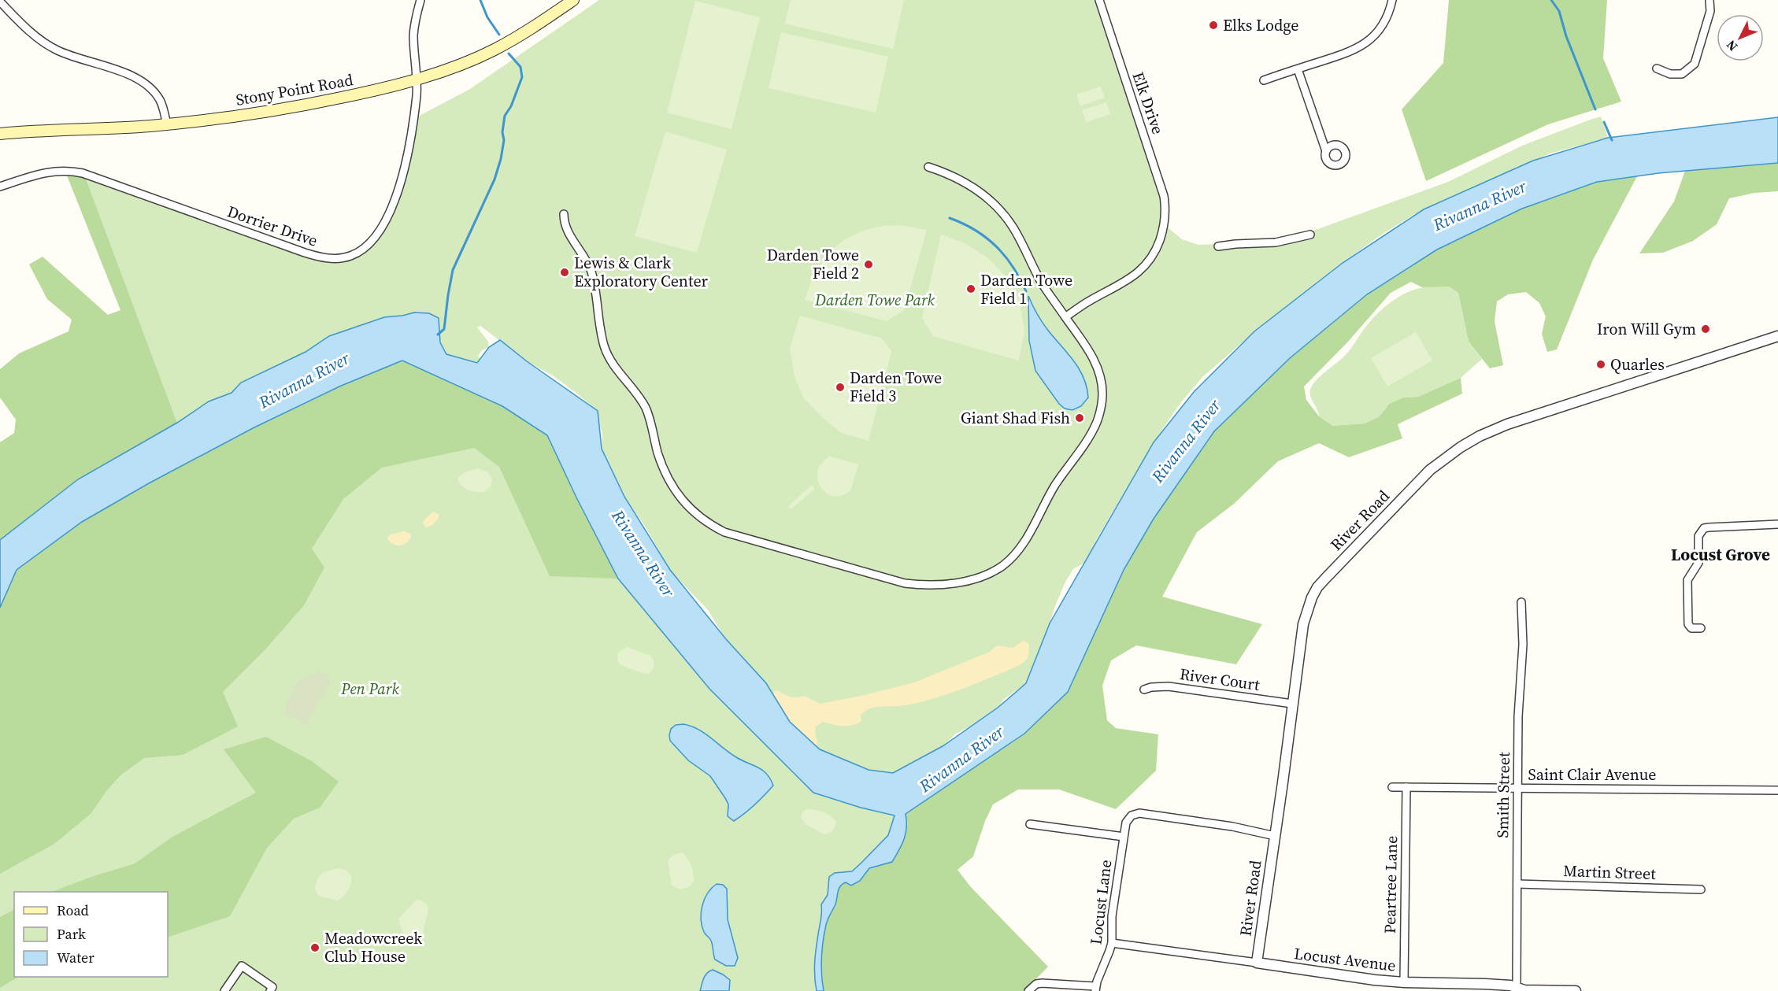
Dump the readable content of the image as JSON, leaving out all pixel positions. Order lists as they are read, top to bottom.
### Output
{
  "streets": {
    "main road": ["Stony Point Road"],
    "street": [
      "Elk Drive",
      "Dorrier Drive",
      "River Road",
      "River Court",
      "Saint Clair Avenue",
      "Smith Street",
      "Martin Street",
      "Peartree Lane",
      "Locust Lane",
      "Locust Avenue"
    ]
  },
  "crossings": [
    ["Stony Point Road", "Dorrier Drive"],
    ["River Road", "River Court"],
    ["River Road", "Locust Lane"],
    ["River Road", "Locust Avenue"],
    ["Saint Clair Avenue", "Smith Street"],
    ["Saint Clair Avenue", "Peartree Lane"],
    ["Smith Street", "Martin Street"],
    ["Smith Street", "Locust Avenue"],
    ["Peartree Lane", "Locust Avenue"],
    ["Locust Lane", "Locust Avenue"]
  ],
  "districts": ["Locust Grove"],
  "water": ["Rivanna River"],
  "parks": ["Darden Towe Park", "Pen Park"],
  "places": [
    "Elks Lodge",
    "Darden Towe Field 2",
    "Lewis & Clark Exploratory Center",
    "Darden Towe Field 1",
    "Iron Will Gym",
    "Quarles",
    "Darden Towe Field 3",
    "Giant Shad Fish",
    "Meadowcreek Club House"
  ],
  "legend": ["Road", "Park", "Water"],
  "north": "bottom left"
}
